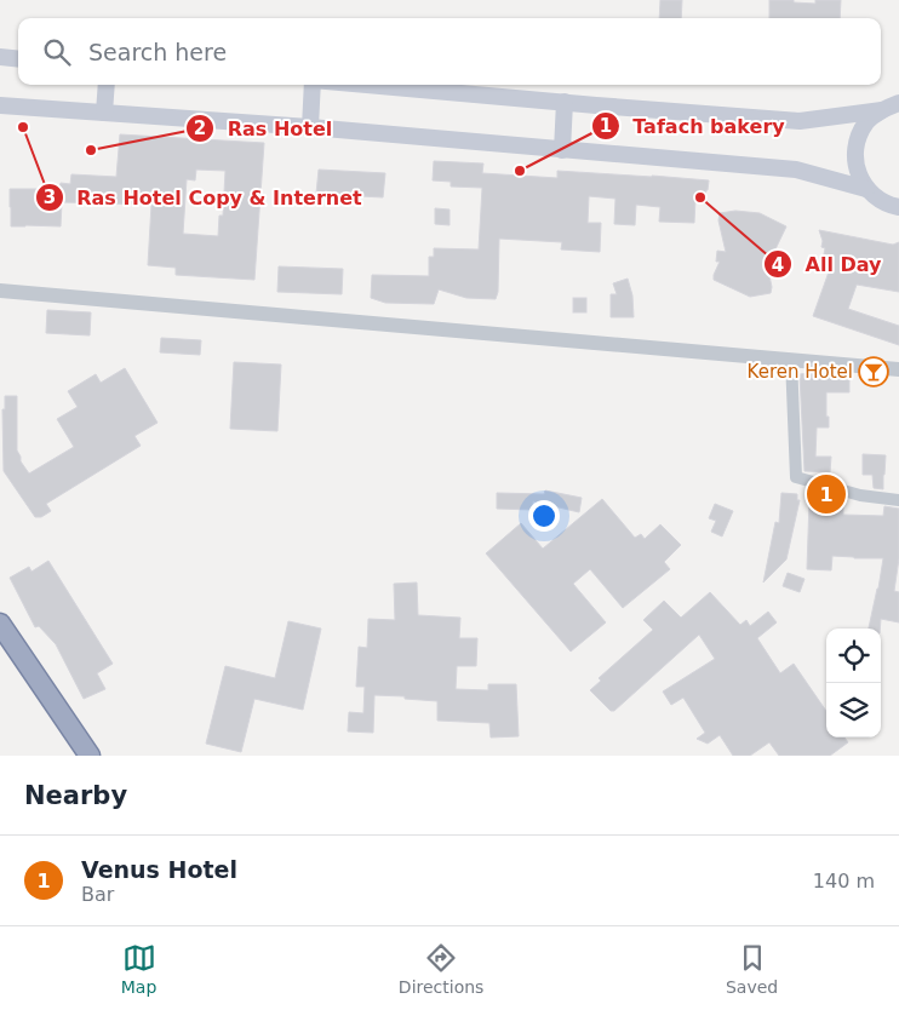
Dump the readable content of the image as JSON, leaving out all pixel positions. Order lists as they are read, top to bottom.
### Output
{
  "places": {
    "other": [
      "Ras Hotel Copy & Internet",
      "Ras Hotel",
      "Tafach bakery",
      "All Day"
    ],
    "bar": ["Keren Hotel"]
  },
  "page": {
    "search": "Search here",
    "pins": "1",
    "heading": "Nearby",
    "list": [
      {
        "mark": "1",
        "name": "Venus Hotel",
        "note": "Bar",
        "value": "140 m"
      }
    ],
    "nav": ["Map", "Directions", "Saved"]
  }
}
